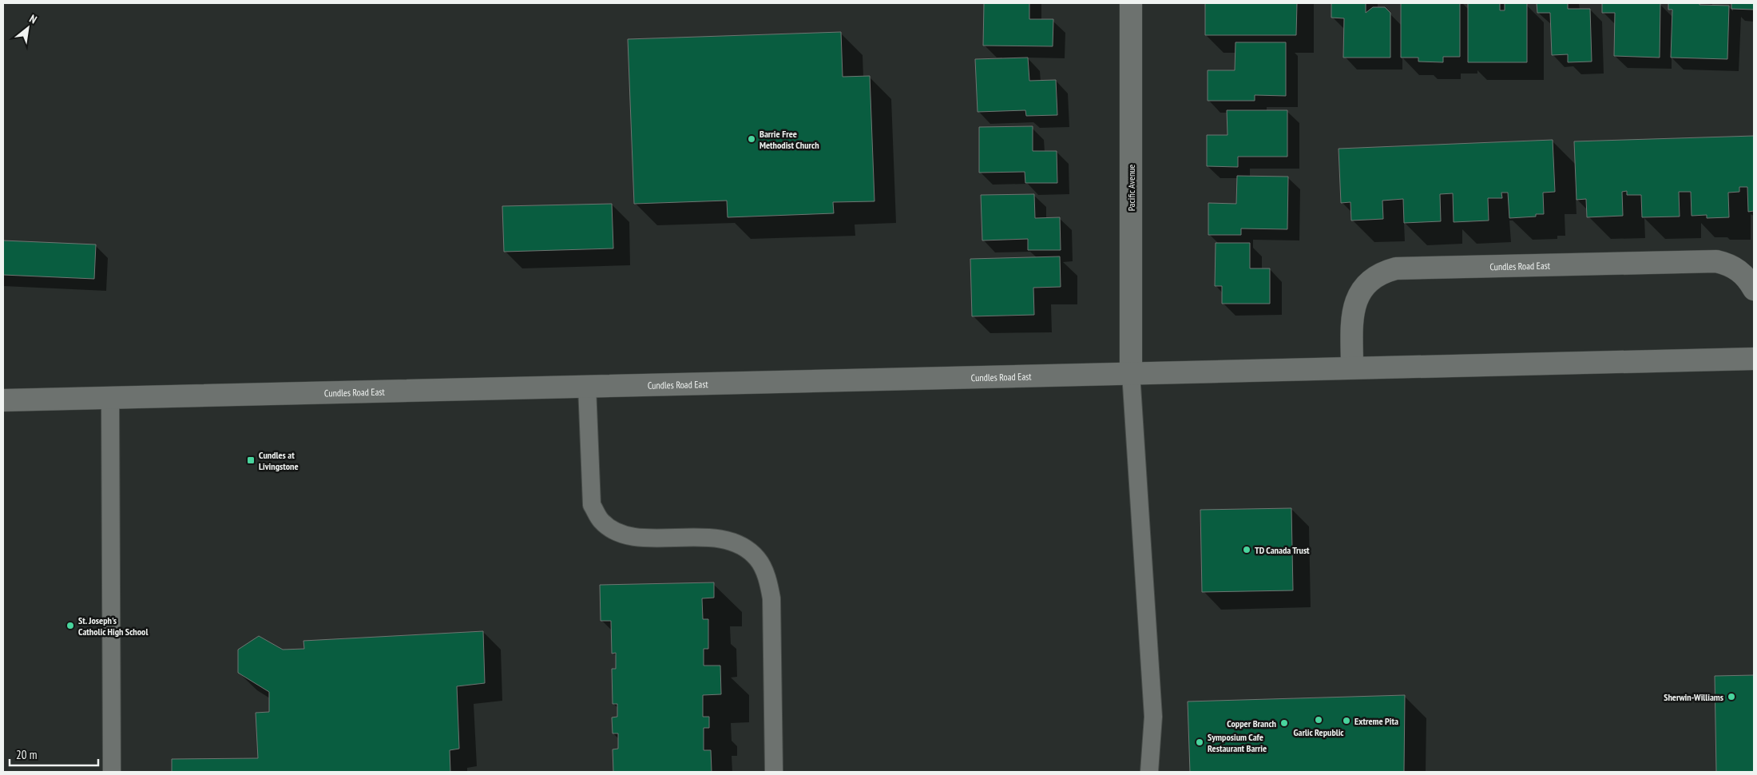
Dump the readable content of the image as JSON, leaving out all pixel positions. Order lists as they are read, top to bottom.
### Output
{
  "streets": {
    "main road": ["Pacific Avenue", "Cundles Road East"]
  },
  "crossings": [
    ["Pacific Avenue", "Cundles Road East"]
  ],
  "places": {
    "other": [
      "Barrie Free Methodist Church",
      "TD Canada Trust",
      "St. Joseph's Catholic High School",
      "Sherwin-Williams",
      "Garlic Republic",
      "Extreme Pita",
      "Copper Branch",
      "Symposium Cafe Restaurant Barrie"
    ],
    "transit": ["Cundles at Livingstone"]
  },
  "scale_bar": "20 m",
  "north": "top right"
}
